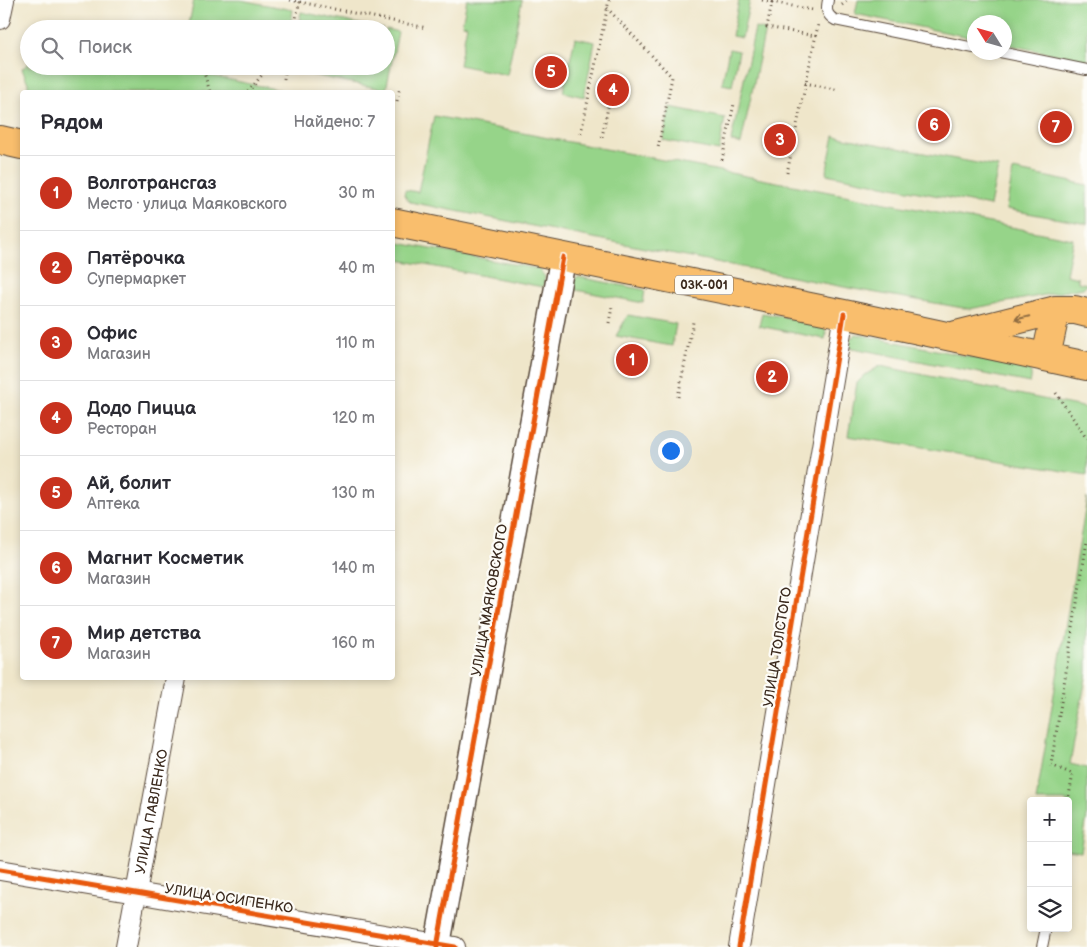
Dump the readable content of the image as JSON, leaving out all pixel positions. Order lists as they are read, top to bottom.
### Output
{
  "streets": {
    "main road": ["03К-001"],
    "street": [
      "УЛИЦА МАЯКОВСКОГО",
      "УЛИЦА ТОЛСТОГО",
      "УЛИЦА ПАВЛЕНКО",
      "УЛИЦА ОСИПЕНКО"
    ]
  },
  "crossings": [
    ["03К-001", "УЛИЦА МАЯКОВСКОГО"],
    ["03К-001", "УЛИЦА ТОЛСТОГО"],
    ["УЛИЦА МАЯКОВСКОГО", "УЛИЦА ОСИПЕНКО"],
    ["УЛИЦА ПАВЛЕНКО", "УЛИЦА ОСИПЕНКО"]
  ],
  "north": "top left",
  "page": {
    "search": "Поиск",
    "pins": [
      "5",
      "4",
      "6",
      "7",
      "3",
      "1",
      "2"
    ],
    "heading": ["Рядом", "Найдено: 7"],
    "list": [
      {
        "mark": "1",
        "name": "Волготрансгаз",
        "note": "Место · улица Маяковского",
        "value": "30 m"
      },
      {
        "mark": "2",
        "name": "Пятёрочка",
        "note": "Супермаркет",
        "value": "40 m"
      },
      {
        "mark": "3",
        "name": "Офис",
        "note": "Магазин",
        "value": "110 m"
      },
      {
        "mark": "4",
        "name": "Додо Пицца",
        "note": "Ресторан",
        "value": "120 m"
      },
      {
        "mark": "5",
        "name": "Ай, болит",
        "note": "Аптека",
        "value": "130 m"
      },
      {
        "mark": "6",
        "name": "Магнит Косметик",
        "note": "Магазин",
        "value": "140 m"
      },
      {
        "mark": "7",
        "name": "Мир детства",
        "note": "Магазин",
        "value": "160 m"
      }
    ],
    "map_buttons": ["+", "−"]
  }
}
